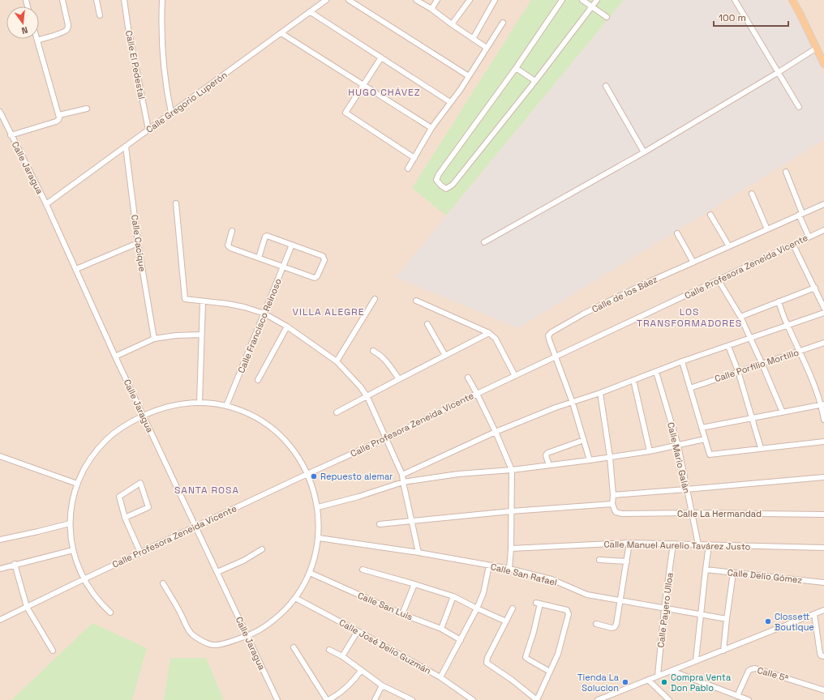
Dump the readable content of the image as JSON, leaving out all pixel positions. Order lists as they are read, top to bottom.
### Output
{
  "streets": {
    "street": [
      "Calle El Pedestal",
      "Calle Gregorio Luperón",
      "Calle Jaragua",
      "Calle Cacique",
      "Calle Profesora Zeneida Vicente",
      "Calle de los Báez",
      "Calle Francisco Reinoso",
      "Calle Porfilio Mortillo",
      "Calle Mario Galán",
      "Calle La Hermandad",
      "Calle Manuel Aurelio Tavárez Justo",
      "Calle San Rafael",
      "Calle Delio Gómez",
      "Calle San Luis",
      "Calle Payero Ulloa",
      "Calle José Delio Guzmán",
      "Calle 5ª"
    ]
  },
  "crossings": [
    ["Calle El Pedestal", "Calle Gregorio Luperón"],
    ["Calle Gregorio Luperón", "Calle Jaragua"],
    ["Calle Gregorio Luperón", "Calle Cacique"],
    ["Calle Jaragua", "Calle Profesora Zeneida Vicente"],
    ["Calle Profesora Zeneida Vicente", "Calle de los Báez"],
    ["Calle Mario Galán", "Calle La Hermandad"],
    ["Calle Mario Galán", "Calle Manuel Aurelio Tavárez Justo"],
    ["Calle Manuel Aurelio Tavárez Justo", "Calle Payero Ulloa"],
    ["Calle San Rafael", "Calle Payero Ulloa"]
  ],
  "districts": [
    "HUGO CHÁVEZ",
    "VILLA ALEGRE",
    "LOS TRANSFORMADORES",
    "SANTA ROSA"
  ],
  "places": [
    "Repuesto alemar",
    "Clossett Boutique",
    "Tienda La Solucion",
    "Compra Venta Don Pablo"
  ],
  "scale_bar": "100 m",
  "north": "bottom"
}
